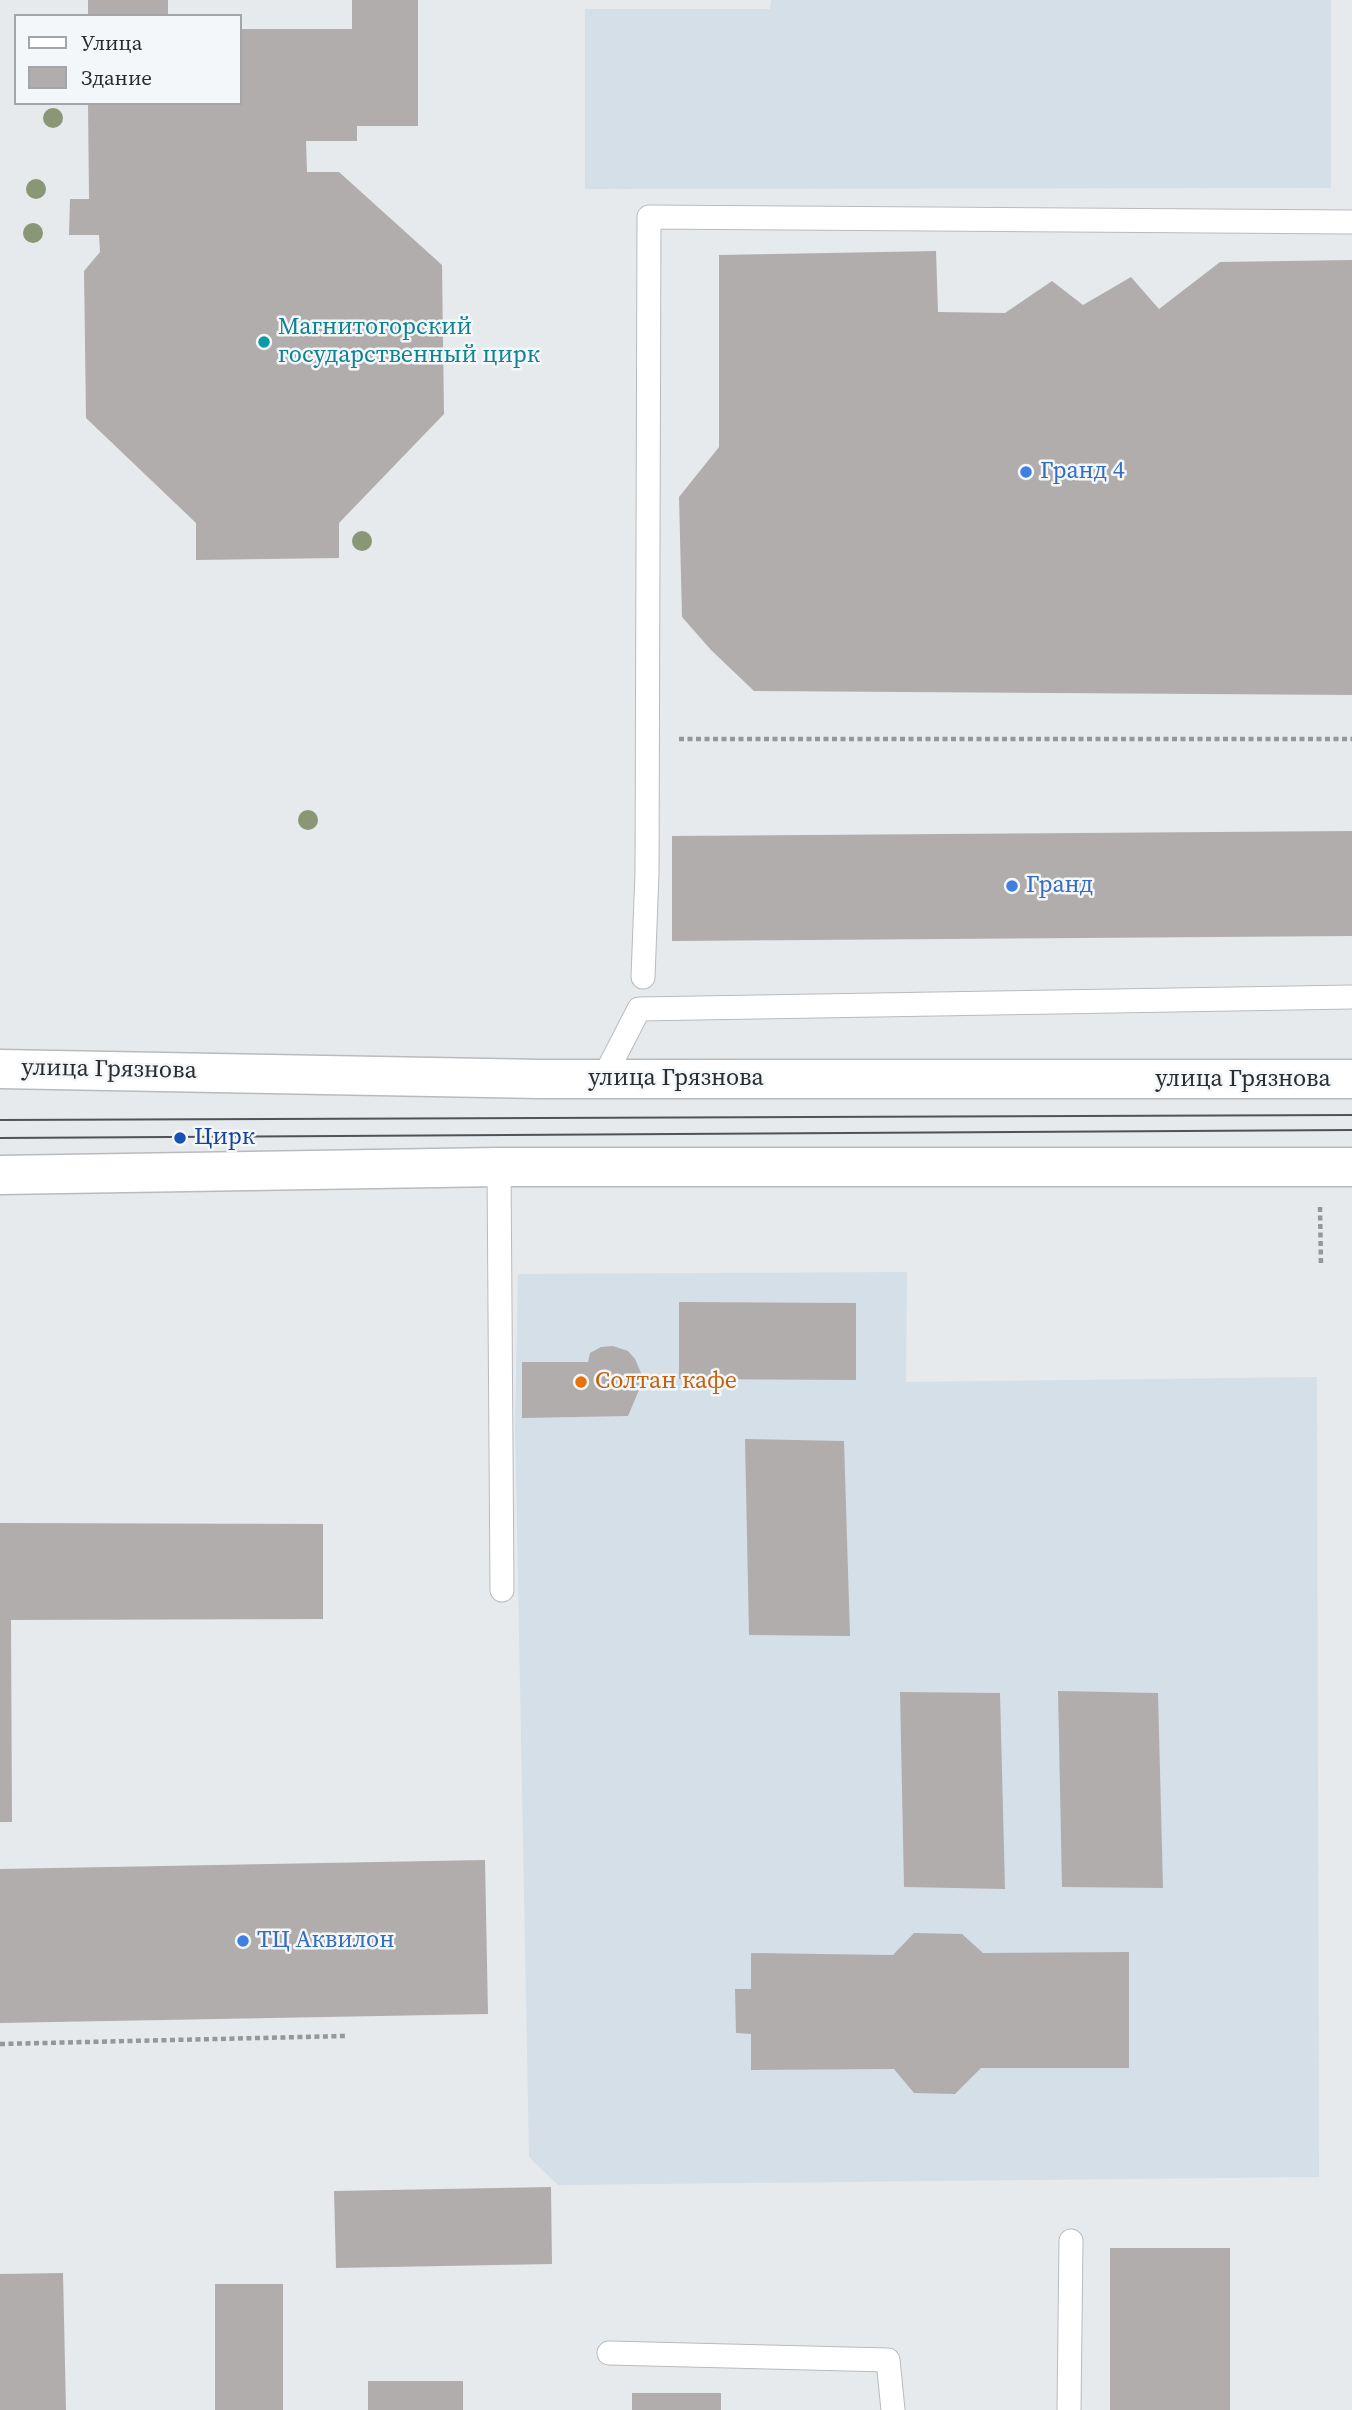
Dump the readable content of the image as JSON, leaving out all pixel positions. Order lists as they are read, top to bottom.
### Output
{
  "streets": {
    "main road": ["улица Грязнова"]
  },
  "places": [
    "Магнитогорский государственный цирк",
    "Гранд 4",
    "Гранд",
    "Цирк",
    "Солтан кафе",
    "ТЦ Аквилон"
  ],
  "legend": ["Улица", "Здание"]
}
